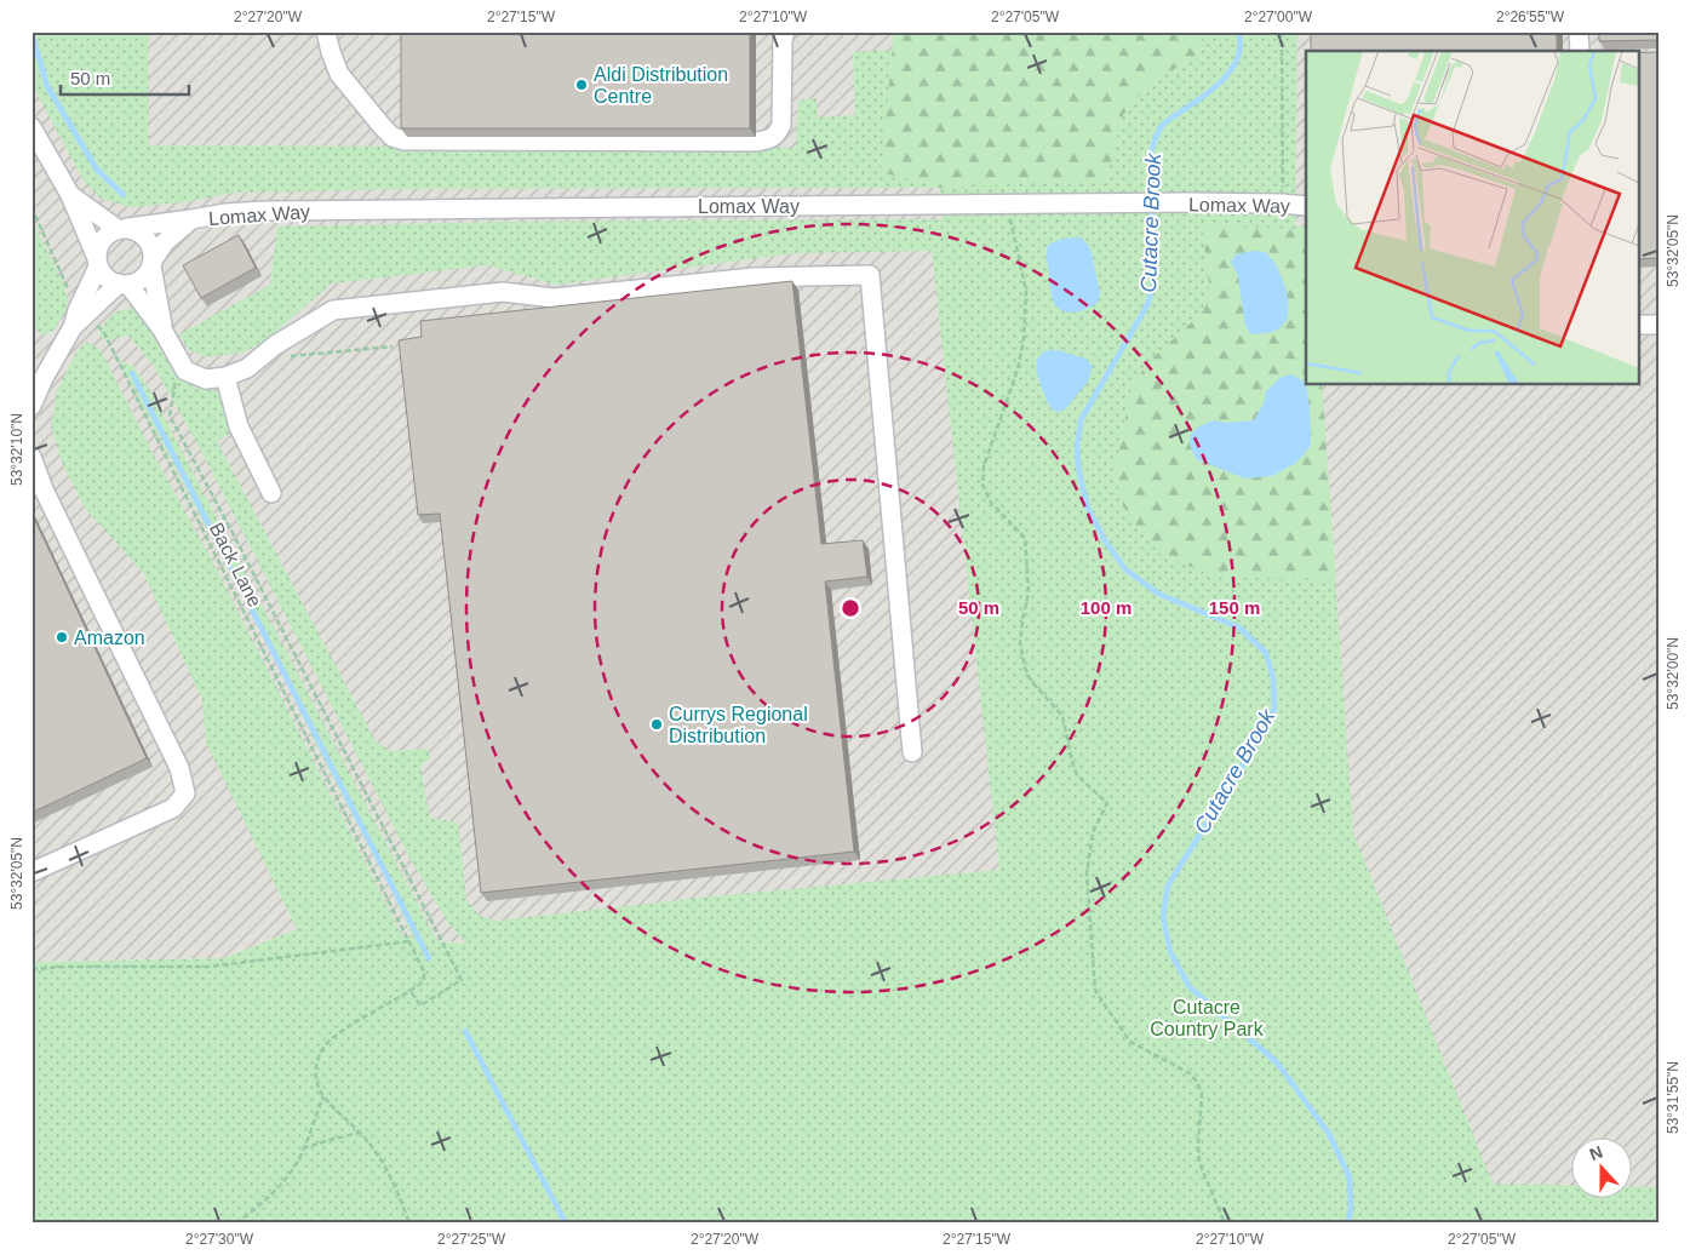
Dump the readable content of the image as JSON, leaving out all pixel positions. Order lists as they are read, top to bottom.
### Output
{
  "streets": {
    "street": ["Lomax Way"],
    "path": ["Back Lane"]
  },
  "water": ["Cutacre Brook"],
  "parks": ["Cutacre Country Park"],
  "places": ["Aldi Distribution Centre", "Amazon", "Currys Regional Distribution"],
  "scale_bar": "50 m",
  "north": "top",
  "coordinates": [
    "2°27'20\"W",
    "2°27'15\"W",
    "2°27'10\"W",
    "2°27'05\"W",
    "2°27'00\"W",
    "2°26'55\"W",
    "53°32'05\"N",
    "53°32'10\"N",
    "53°32'00\"N",
    "53°31'55\"N",
    "2°27'30\"W",
    "2°27'25\"W"
  ],
  "rings": ["50 m", "100 m", "150 m"]
}
